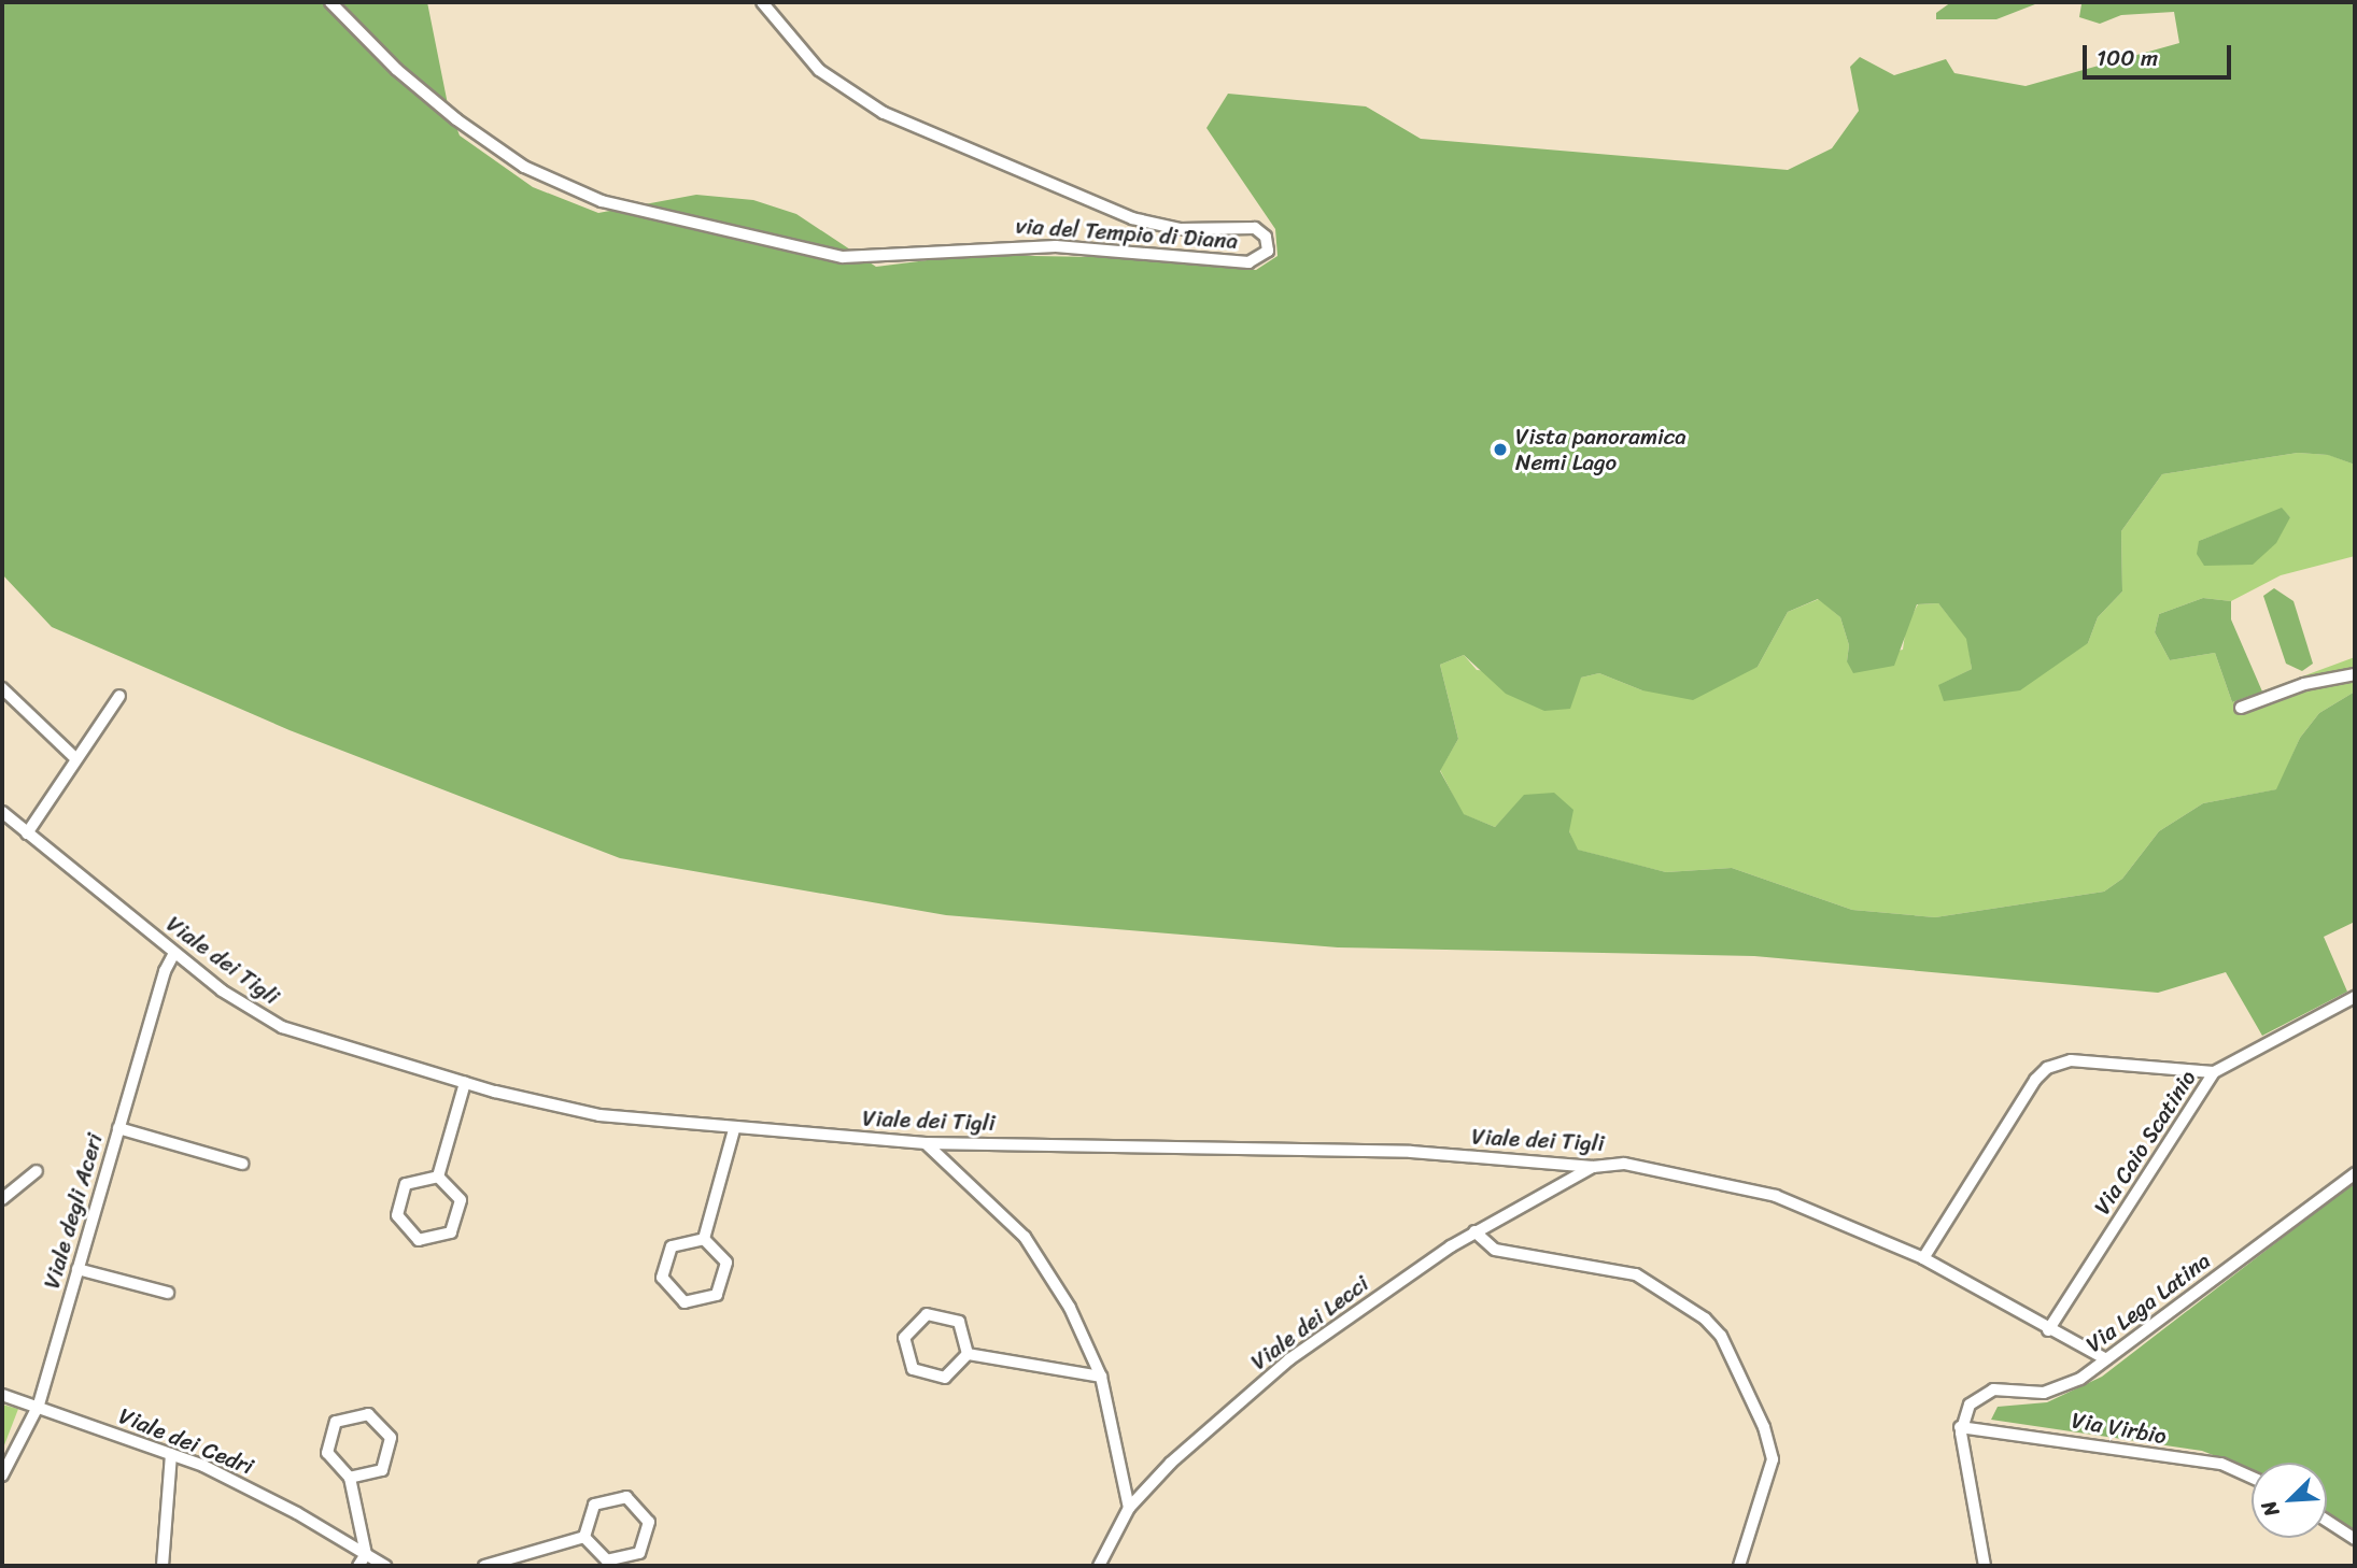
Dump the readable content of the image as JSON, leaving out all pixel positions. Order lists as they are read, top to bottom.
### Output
{
  "streets": {
    "street": [
      "via del Tempio di Diana",
      "Viale dei Tigli",
      "Via Caio Scatinio",
      "Viale degli Aceri",
      "Via Lega Latina",
      "Viale dei Lecci",
      "Via Virbio",
      "Viale dei Cedri"
    ]
  },
  "crossings": [
    ["Viale dei Tigli", "Via Caio Scatinio"],
    ["Viale dei Tigli", "Viale degli Aceri"],
    ["Viale dei Tigli", "Via Lega Latina"],
    ["Viale dei Tigli", "Viale dei Lecci"],
    ["Viale degli Aceri", "Viale dei Cedri"],
    ["Via Lega Latina", "Via Virbio"]
  ],
  "places": ["Vista panoramica Nemi Lago"],
  "scale_bar": "100 m",
  "north": "bottom left"
}
